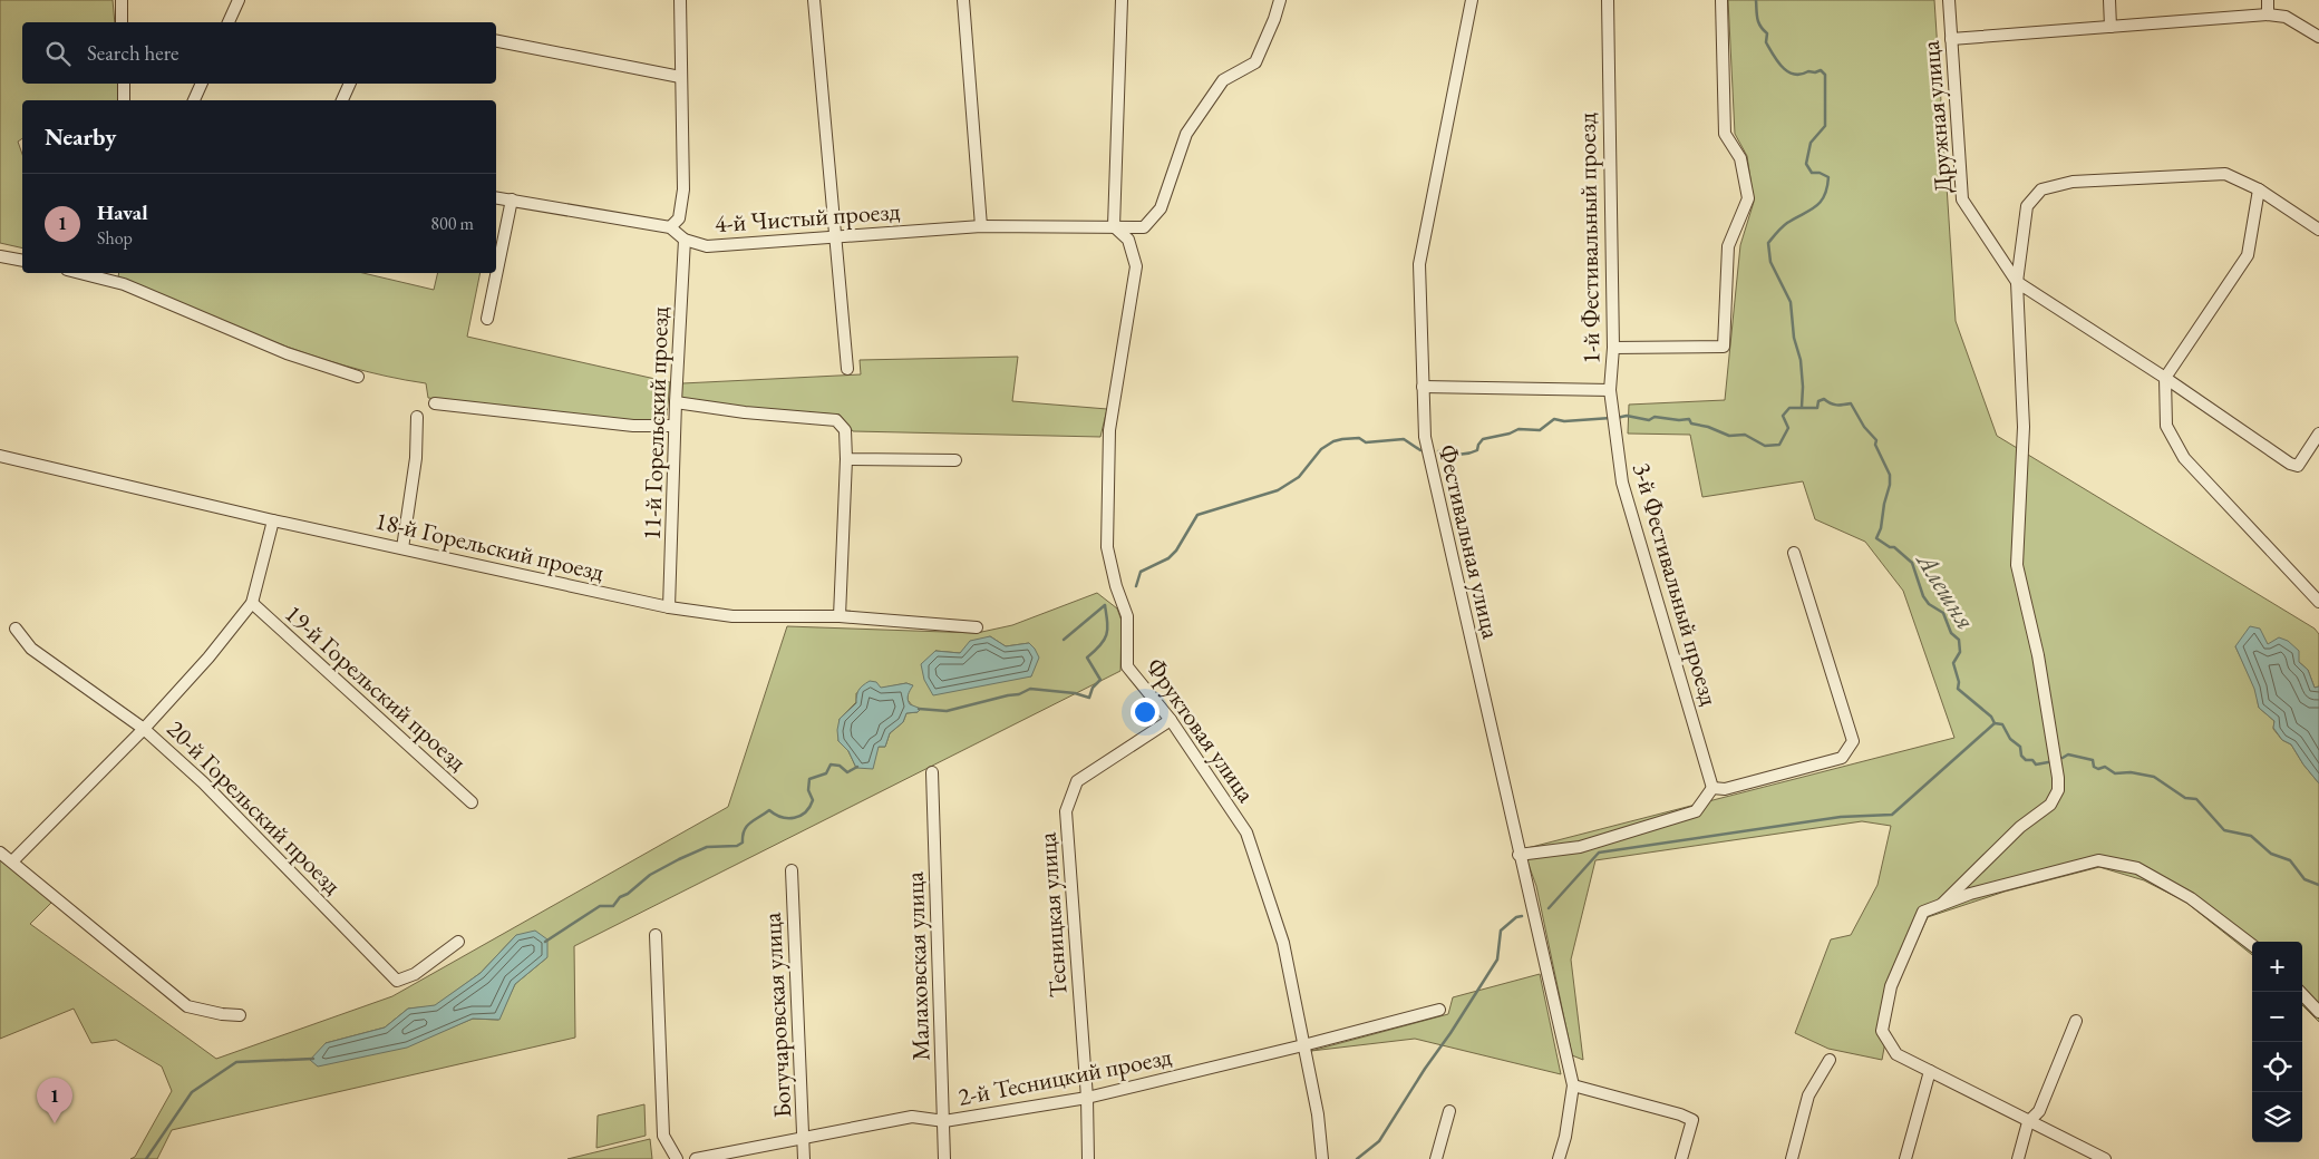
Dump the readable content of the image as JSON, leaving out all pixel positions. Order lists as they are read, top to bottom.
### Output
{
  "streets": {
    "street": [
      "Дружная улица",
      "4-й Чистый проезд",
      "1-й Фестивальный проезд",
      "11-й Горельский проезд",
      "Фестивальная улица",
      "18-й Горельский проезд",
      "3-й Фестивальный проезд",
      "19-й Горельский проезд",
      "Фруктовая улица",
      "20-й Горельский проезд",
      "Тесницкая улица",
      "Малаховская улица",
      "Богучаровская улица",
      "2-й Тесницкий проезд"
    ]
  },
  "crossings": [
    ["4-й Чистый проезд", "11-й Горельский проезд"],
    ["4-й Чистый проезд", "Фруктовая улица"],
    ["1-й Фестивальный проезд", "Фестивальная улица"],
    ["1-й Фестивальный проезд", "3-й Фестивальный проезд"],
    ["11-й Горельский проезд", "18-й Горельский проезд"],
    ["Фруктовая улица", "Тесницкая улица"],
    ["Фруктовая улица", "2-й Тесницкий проезд"],
    ["Тесницкая улица", "2-й Тесницкий проезд"],
    ["Малаховская улица", "2-й Тесницкий проезд"],
    ["Богучаровская улица", "2-й Тесницкий проезд"]
  ],
  "water": ["Алешня"],
  "page": {
    "search": "Search here",
    "heading": "Nearby",
    "list": [
      {
        "mark": "1",
        "name": "Haval",
        "note": "Shop",
        "value": "800 m"
      }
    ],
    "map_buttons": ["+", "−"],
    "pins": "1"
  }
}
